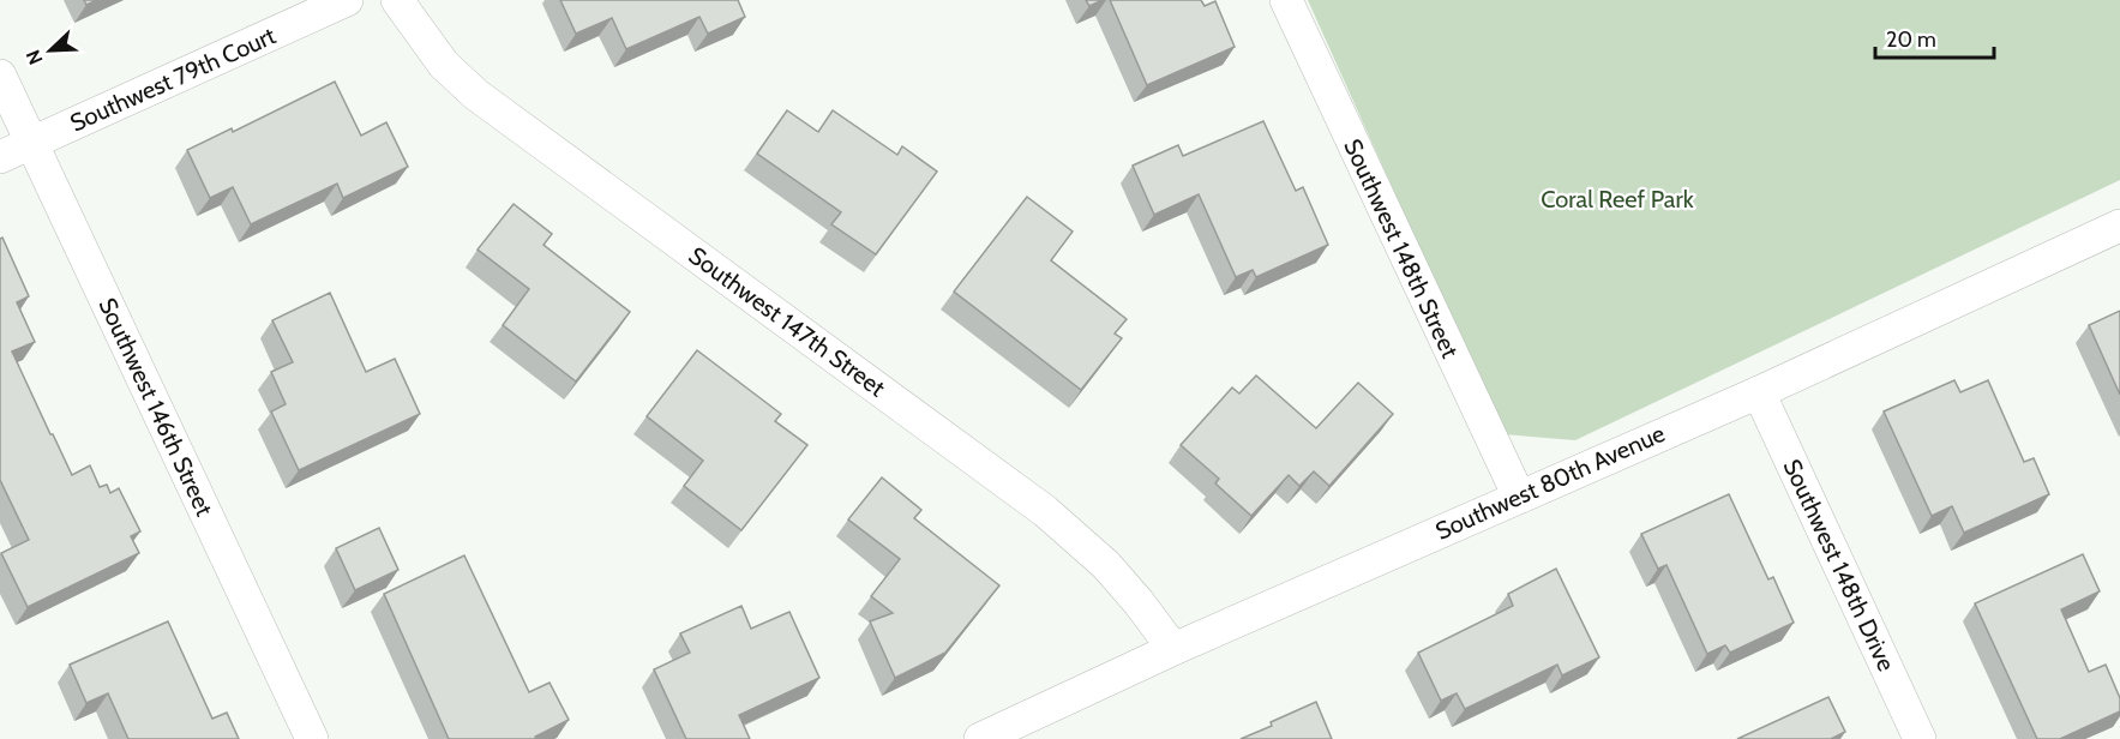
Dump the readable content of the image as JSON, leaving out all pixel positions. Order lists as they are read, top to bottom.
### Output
{
  "streets": {
    "street": [
      "Southwest 79th Court",
      "Southwest 148th Street",
      "Southwest 147th Street",
      "Southwest 146th Street",
      "Southwest 80th Avenue",
      "Southwest 148th Drive"
    ]
  },
  "crossings": [
    ["Southwest 79th Court", "Southwest 146th Street"],
    ["Southwest 148th Street", "Southwest 80th Avenue"],
    ["Southwest 147th Street", "Southwest 80th Avenue"],
    ["Southwest 80th Avenue", "Southwest 148th Drive"]
  ],
  "parks": ["Coral Reef Park"],
  "scale_bar": "20 m",
  "north": "bottom left"
}
